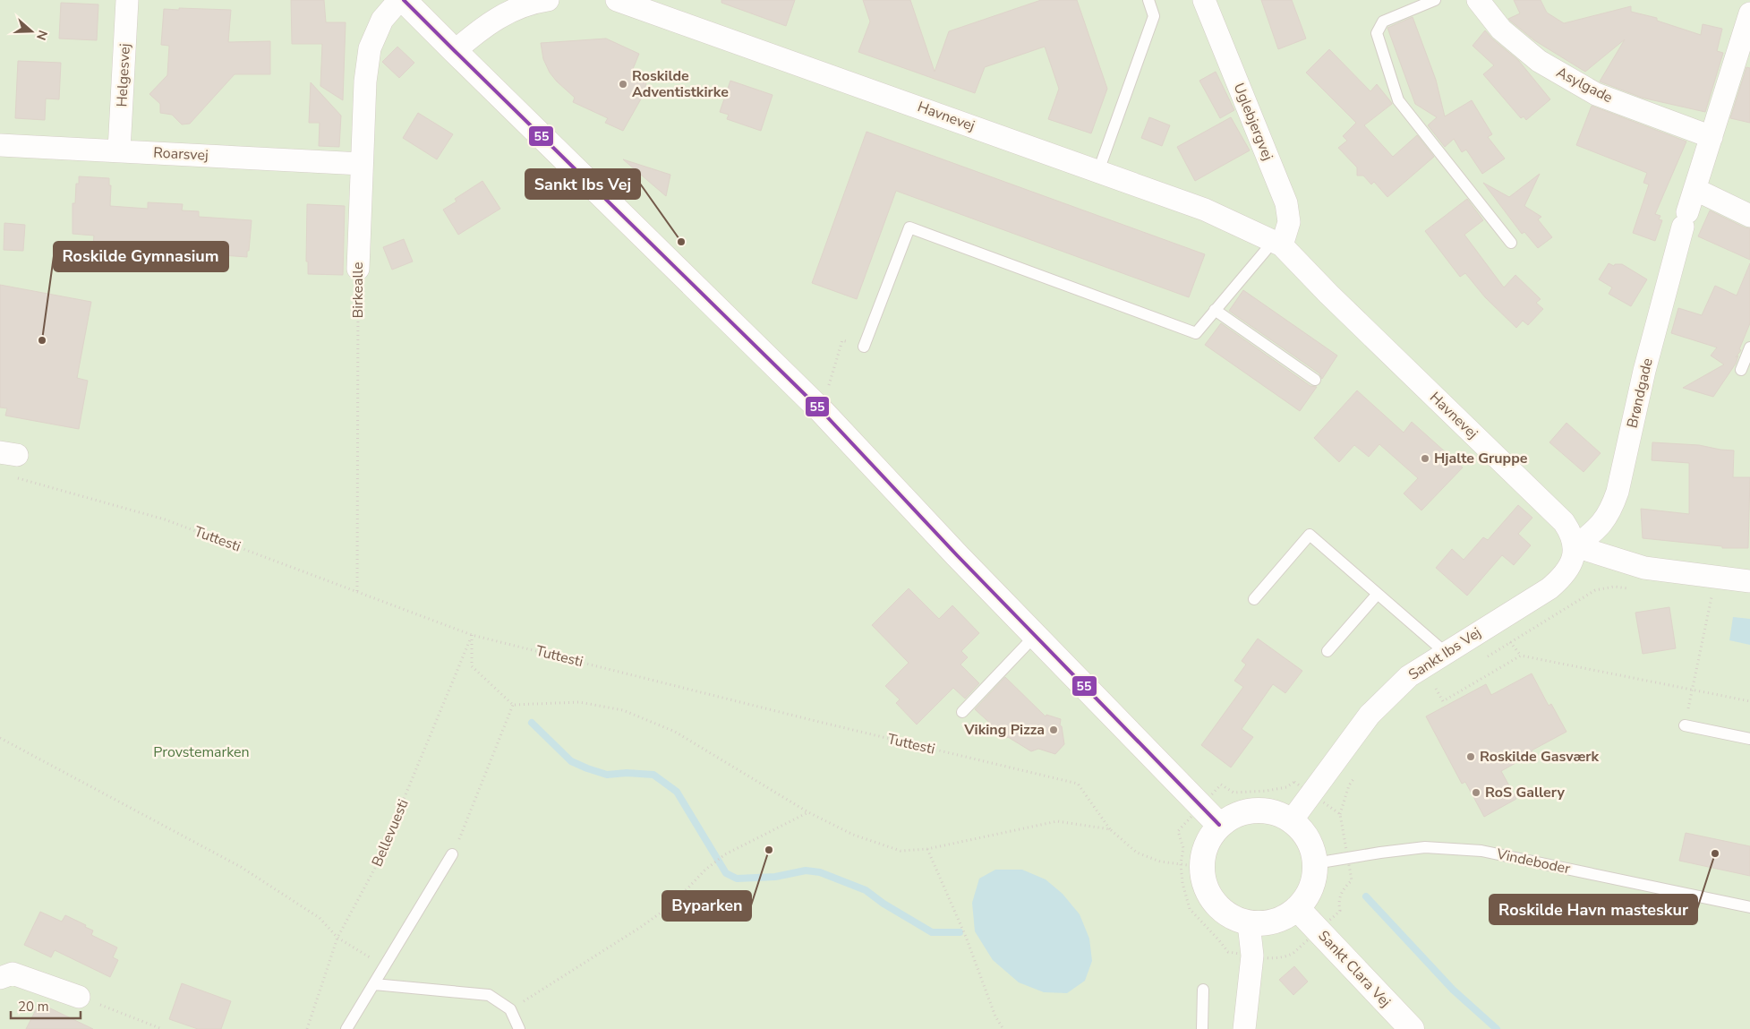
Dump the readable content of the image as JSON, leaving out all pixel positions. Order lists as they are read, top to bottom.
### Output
{
  "streets": {
    "main road": ["Sankt Clara Vej"],
    "street": [
      "Helgesvej",
      "Asylgade",
      "Havnevej",
      "Uglebjergvej",
      "Roarsvej",
      "Birkealle",
      "Brøndgade",
      "Sankt Ibs Vej"
    ],
    "lane": ["Vindeboder"],
    "path": ["Tuttesti", "Bellevuesti"]
  },
  "crossings": [
    ["Helgesvej", "Roarsvej"],
    ["Asylgade", "Brøndgade"],
    ["Havnevej", "Uglebjergvej"],
    ["Havnevej", "Brøndgade"],
    ["Havnevej", "Sankt Ibs Vej"],
    ["Roarsvej", "Birkealle"],
    ["Birkealle", "Tuttesti"],
    ["Brøndgade", "Sankt Ibs Vej"],
    ["Tuttesti", "Sankt Ibs Vej"],
    ["Tuttesti", "Bellevuesti"],
    ["Tuttesti", "Vindeboder"],
    ["Tuttesti", "Sankt Clara Vej"],
    ["Sankt Ibs Vej", "Vindeboder"],
    ["Sankt Ibs Vej", "Sankt Clara Vej"],
    ["Vindeboder", "Sankt Clara Vej"]
  ],
  "parks": ["Provstemarken"],
  "places": [
    "Roskilde Adventistkirke",
    "Sankt Ibs Vej",
    "Roskilde Gymnasium",
    "Hjalte Gruppe",
    "Viking Pizza",
    "Roskilde Gasværk",
    "RoS Gallery",
    "Byparken",
    "Roskilde Havn masteskur"
  ],
  "lines": ["transit line 55"],
  "scale_bar": "20 m",
  "north": "right"
}
